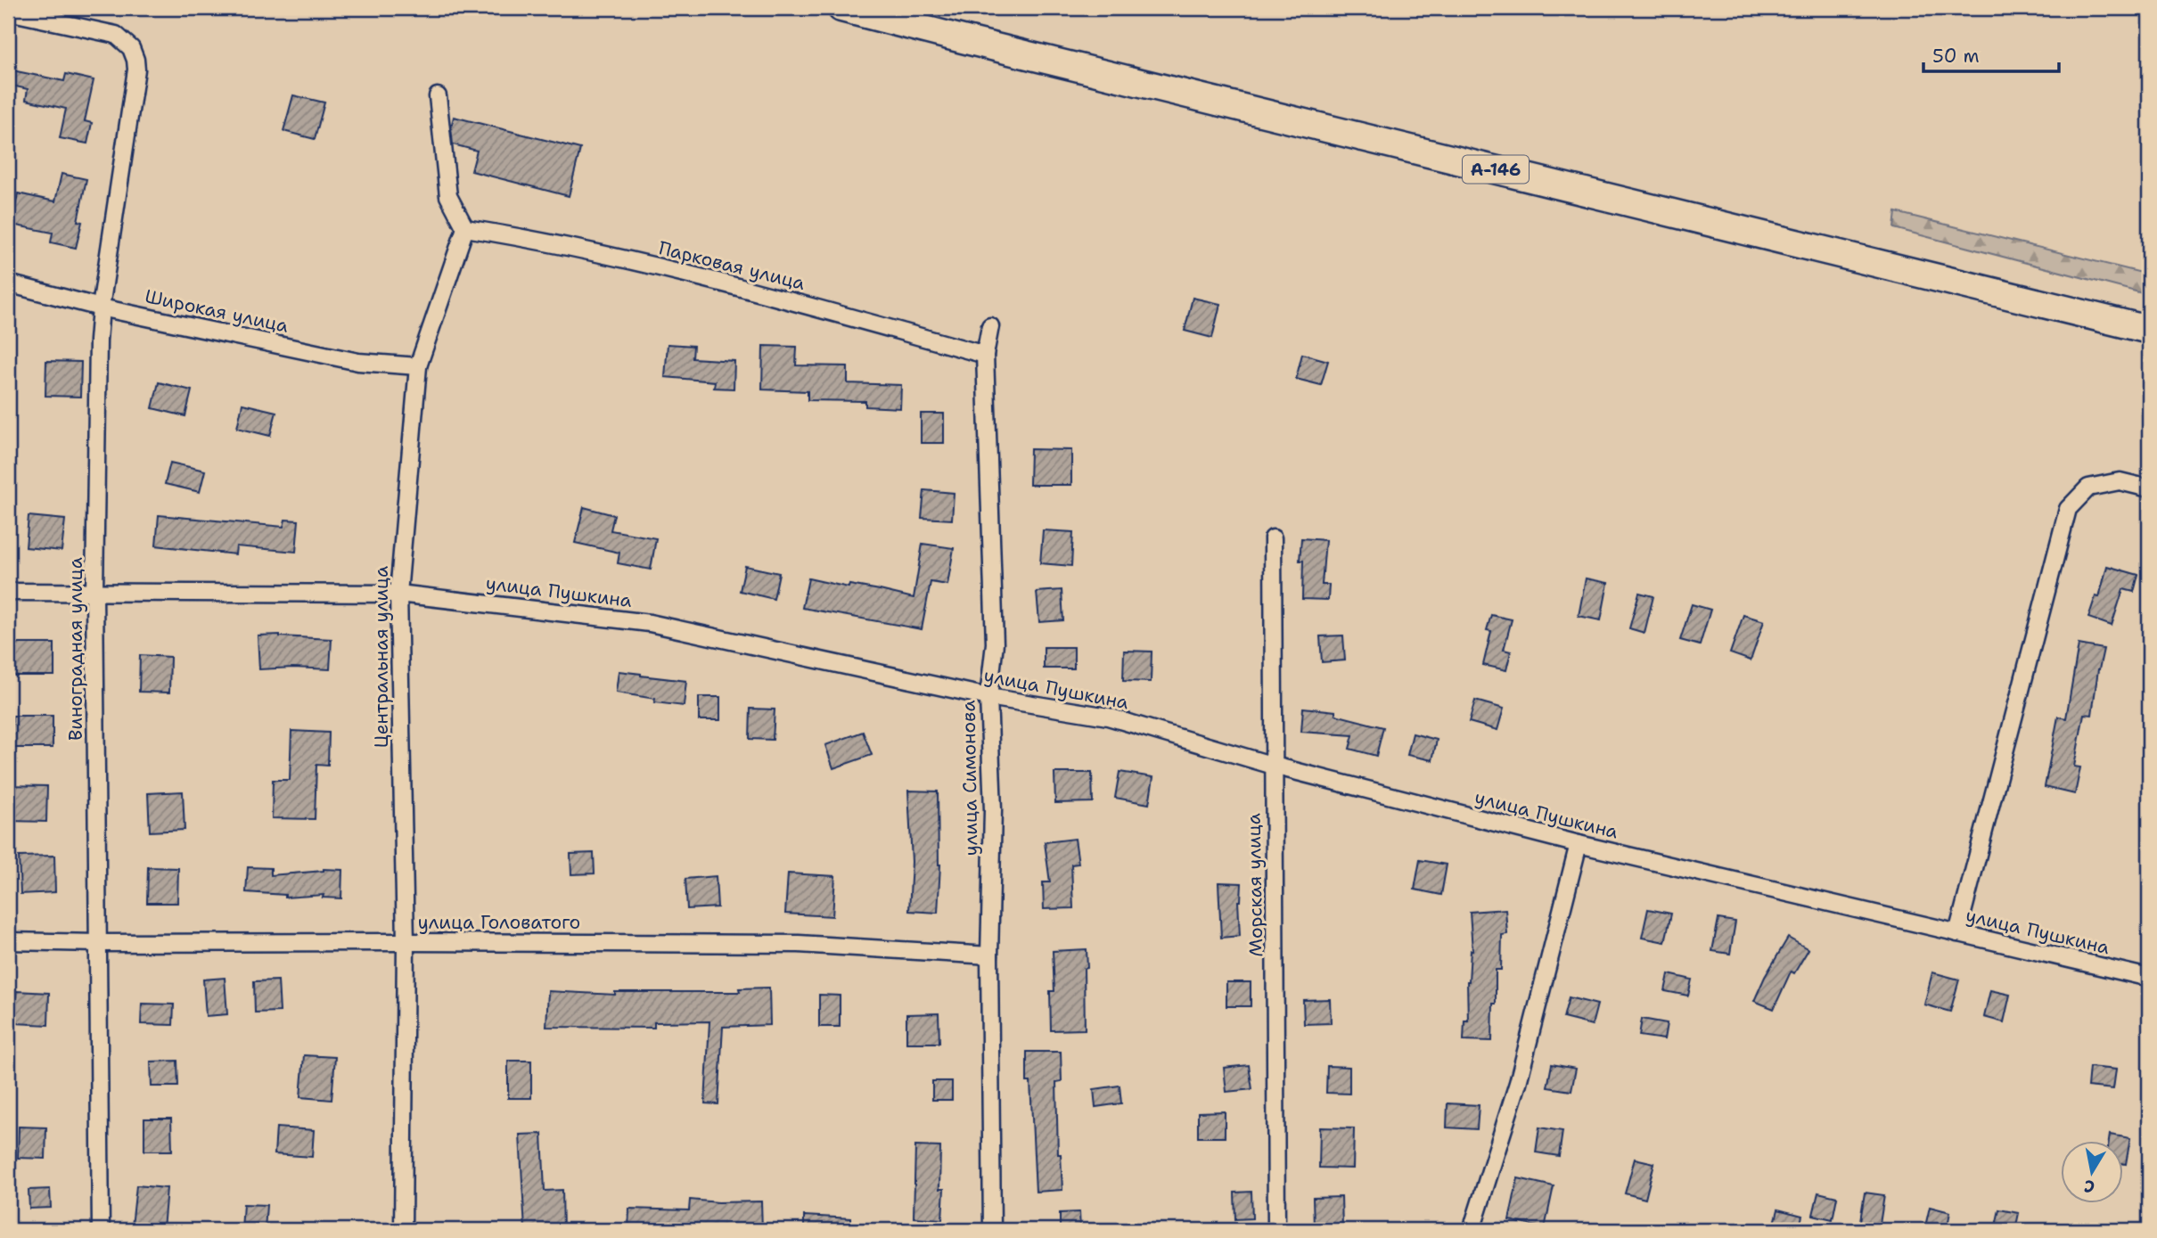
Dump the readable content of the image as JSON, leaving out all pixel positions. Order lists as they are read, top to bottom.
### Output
{
  "streets": {
    "highway": ["А-146"],
    "street": [
      "Парковая улица",
      "Широкая улица",
      "улица Пушкина",
      "Виноградная улица",
      "Центральная улица",
      "улица Симонова",
      "Морская улица",
      "улица Головатого"
    ]
  },
  "crossings": [
    ["Парковая улица", "Центральная улица"],
    ["Парковая улица", "улица Симонова"],
    ["Широкая улица", "Виноградная улица"],
    ["Широкая улица", "Центральная улица"],
    ["улица Пушкина", "Виноградная улица"],
    ["улица Пушкина", "Центральная улица"],
    ["улица Пушкина", "улица Симонова"],
    ["улица Пушкина", "Морская улица"],
    ["Виноградная улица", "улица Головатого"],
    ["Центральная улица", "улица Головатого"],
    ["улица Симонова", "улица Головатого"]
  ],
  "scale_bar": "50 m",
  "north": "bottom"
}
